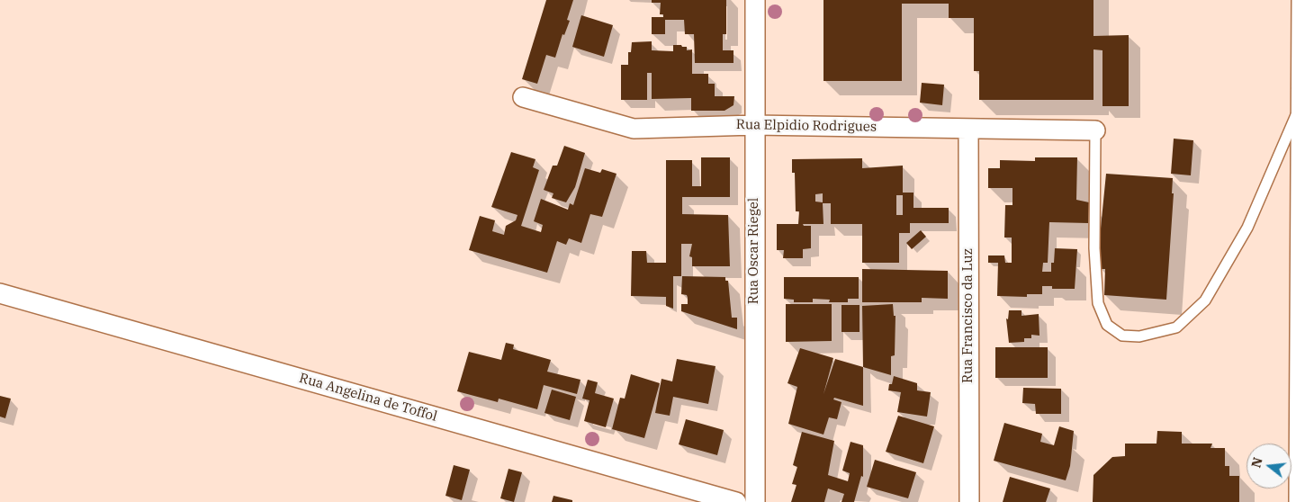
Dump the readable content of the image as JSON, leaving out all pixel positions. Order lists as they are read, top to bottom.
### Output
{
  "streets": {
    "street": [
      "Rua Elpidio Rodrigues",
      "Rua Oscar Riegel",
      "Rua Francisco da Luz",
      "Rua Angelina de Toffol"
    ]
  },
  "crossings": [
    ["Rua Elpidio Rodrigues", "Rua Oscar Riegel"],
    ["Rua Elpidio Rodrigues", "Rua Francisco da Luz"]
  ],
  "north": "left"
}
